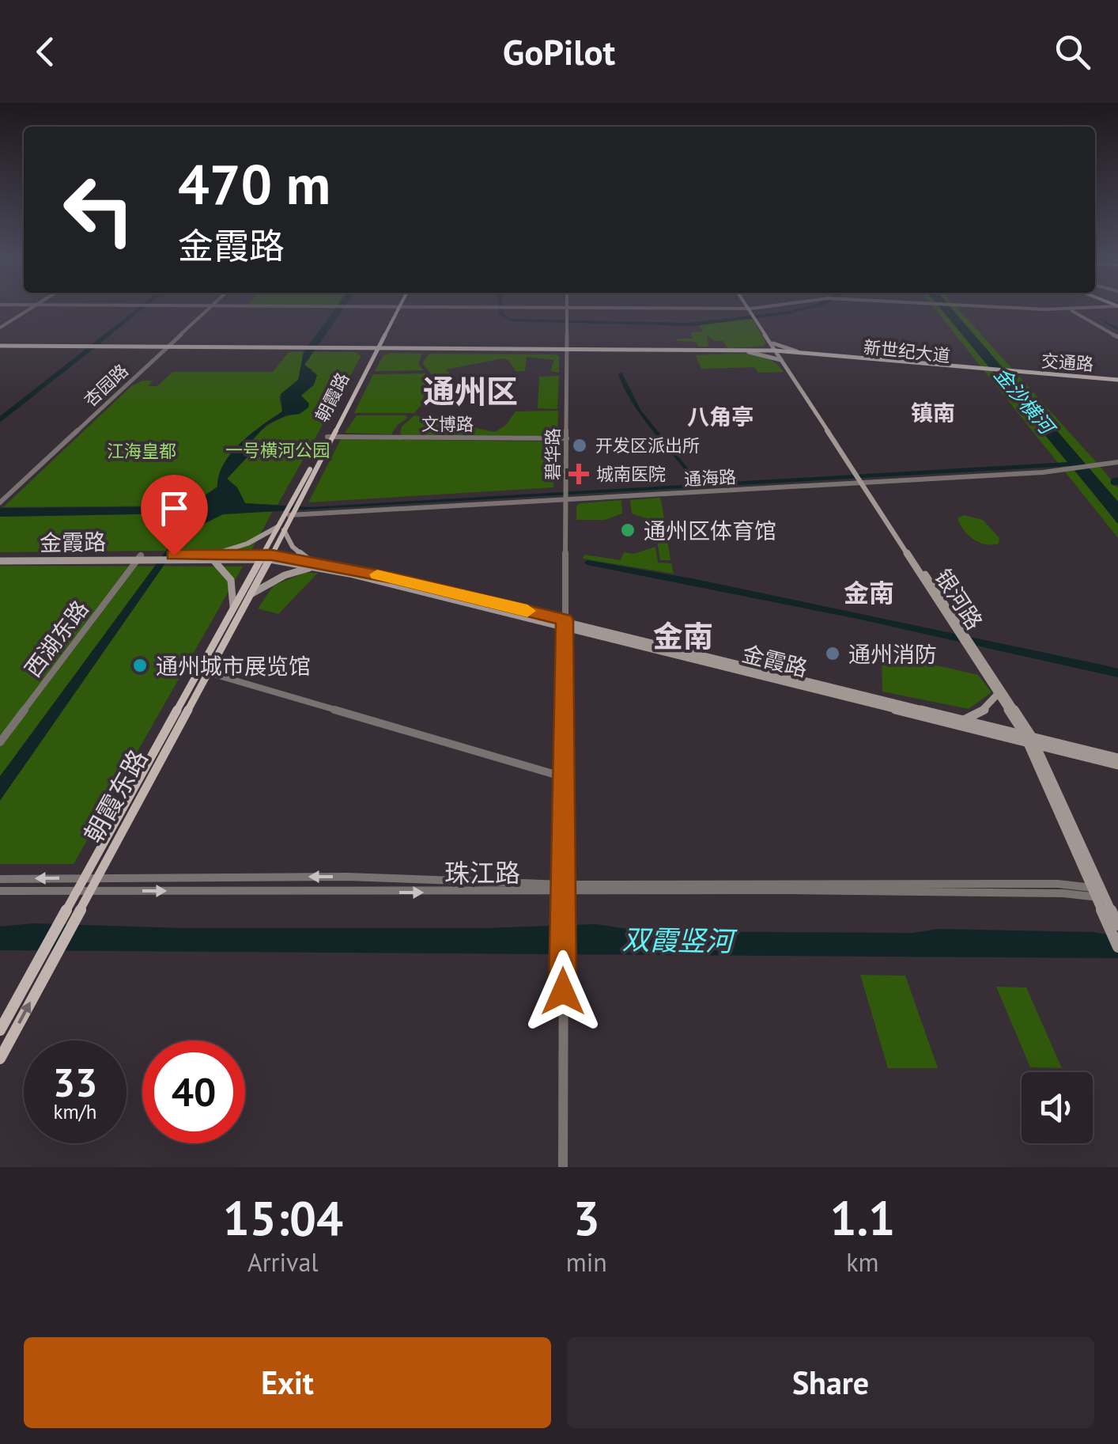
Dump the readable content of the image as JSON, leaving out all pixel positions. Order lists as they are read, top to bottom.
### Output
{
  "streets": {
    "main road": [
      "新世纪大道",
      "交通路",
      "朝霞路",
      "金霞路",
      "银河路",
      "朝霞东路"
    ],
    "street": [
      "杏园路",
      "文博路",
      "碧华路",
      "通海路",
      "西湖东路",
      "珠江路"
    ]
  },
  "crossings": [
    ["新世纪大道", "交通路"],
    ["新世纪大道", "杏园路"],
    ["新世纪大道", "朝霞路"],
    ["新世纪大道", "碧华路"],
    ["新世纪大道", "银河路"],
    ["朝霞路", "文博路"],
    ["朝霞路", "通海路"],
    ["朝霞路", "金霞路"],
    ["朝霞路", "朝霞东路"],
    ["文博路", "碧华路"],
    ["碧华路", "通海路"],
    ["碧华路", "金霞路"],
    ["碧华路", "珠江路"],
    ["通海路", "银河路"],
    ["金霞路", "银河路"],
    ["金霞路", "西湖东路"],
    ["金霞路", "朝霞东路"],
    ["银河路", "珠江路"],
    ["朝霞东路", "珠江路"]
  ],
  "districts": [
    "通州区",
    "镇南",
    "八角亭",
    "金南",
    "金南"
  ],
  "water": ["金沙横河", "双霞竖河"],
  "parks": ["一号横河公园", "江海皇都"],
  "places": {
    "other": [
      "开发区派出所",
      "通州区体育馆",
      "通州消防",
      "通州城市展览馆"
    ],
    "health": ["城南医院"]
  },
  "page": {
    "header": "GoPilot",
    "turn": ["470 m", "金霞路"],
    "speed": "33 km/h",
    "limit": "40",
    "eta": [
      "15:04",
      "Arrival",
      "3",
      "min",
      "1.1",
      "km"
    ],
    "buttons": ["Exit", "Share"]
  }
}
